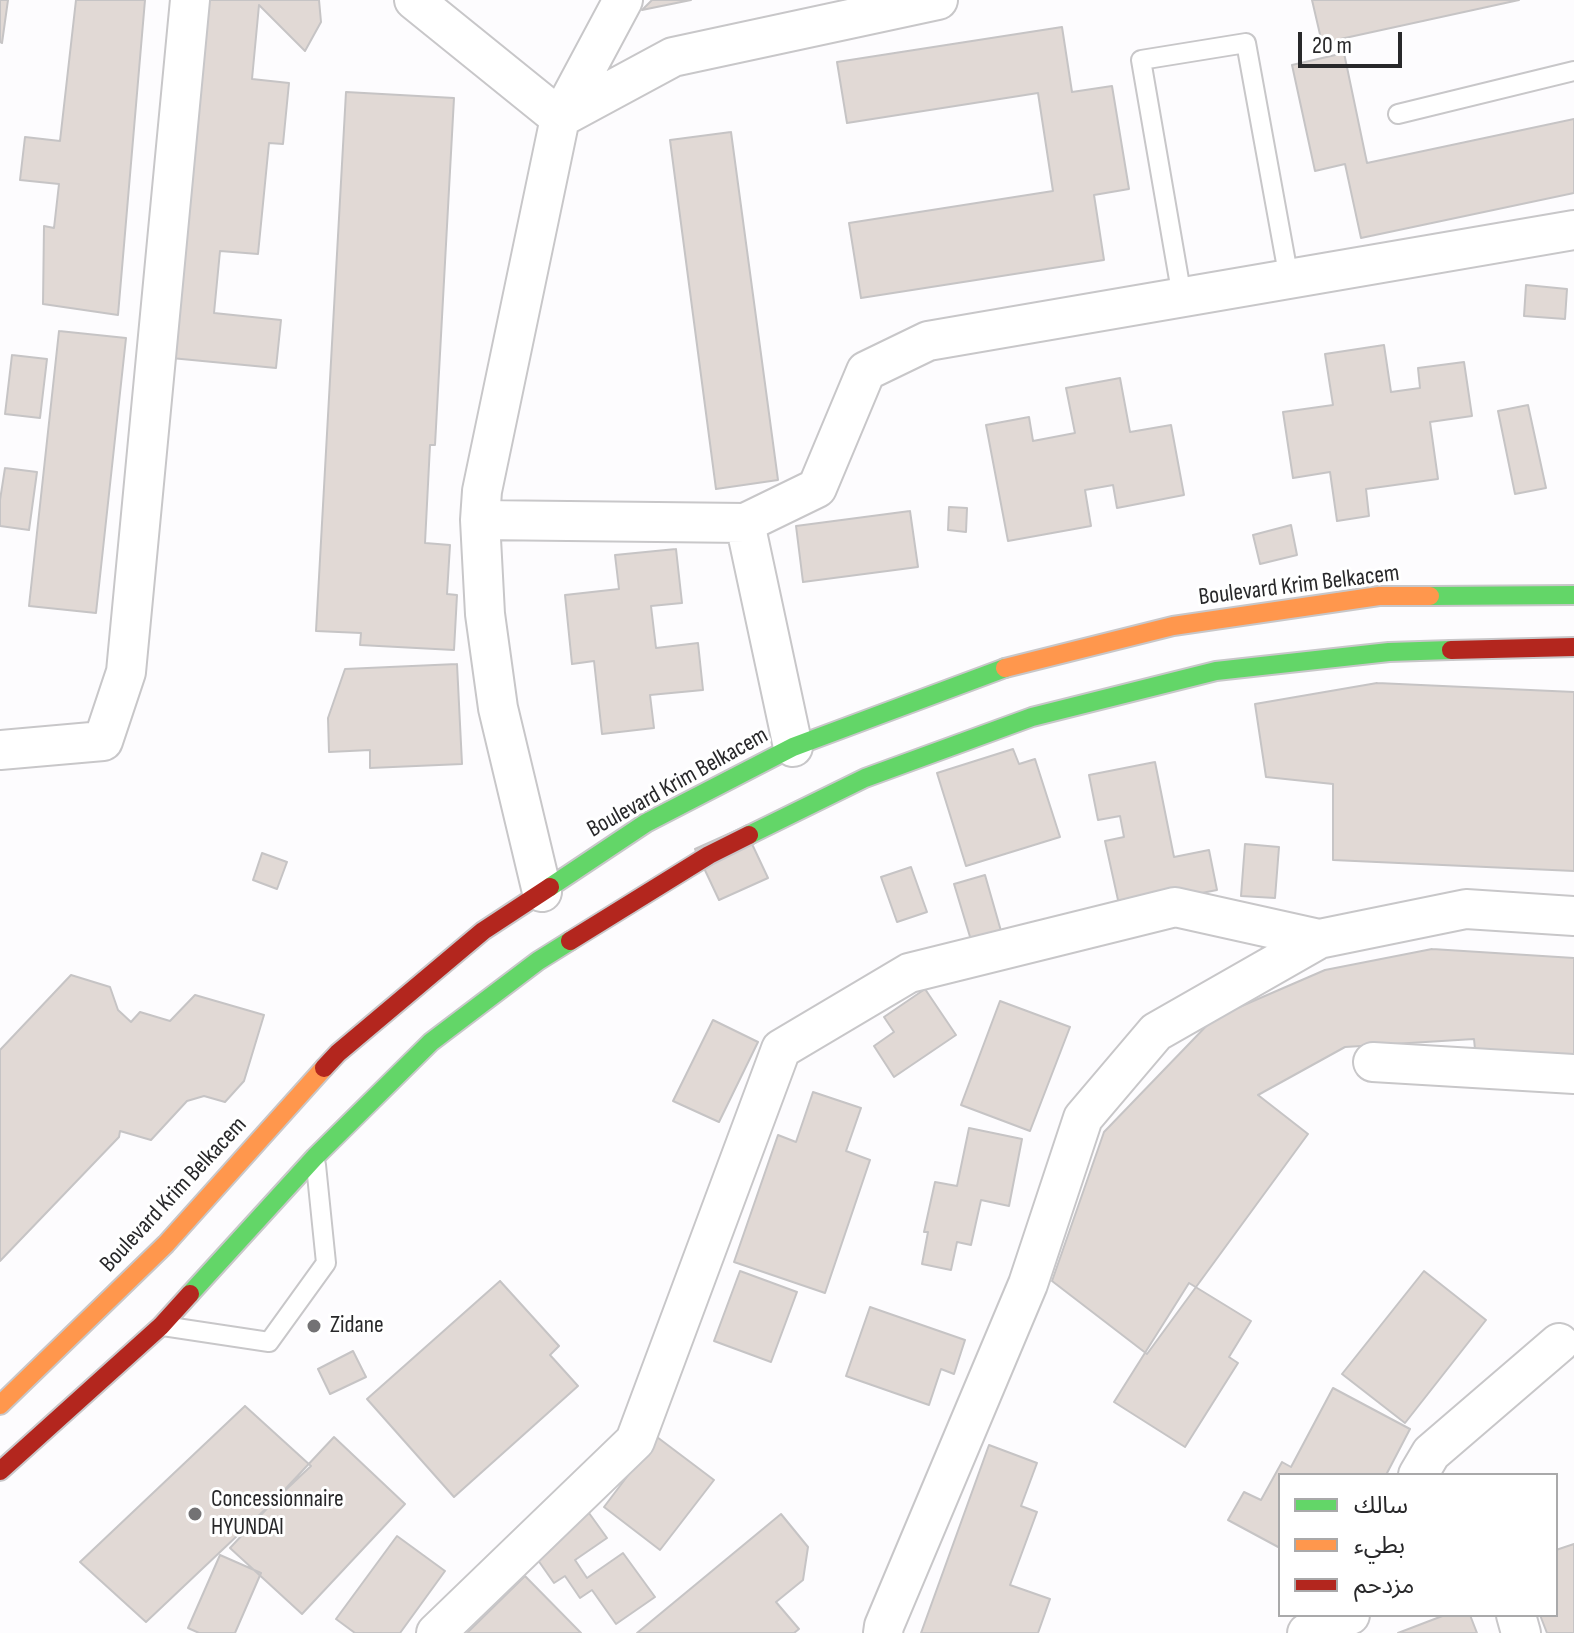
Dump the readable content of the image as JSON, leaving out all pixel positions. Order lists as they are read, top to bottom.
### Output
{
  "streets": {
    "main road": ["Boulevard Krim Belkacem"]
  },
  "places": ["Zidane", "Concessionnaire HYUNDAI"],
  "legend": ["سالك", "بطيء", "مزدحم"],
  "scale_bar": "20 m"
}
